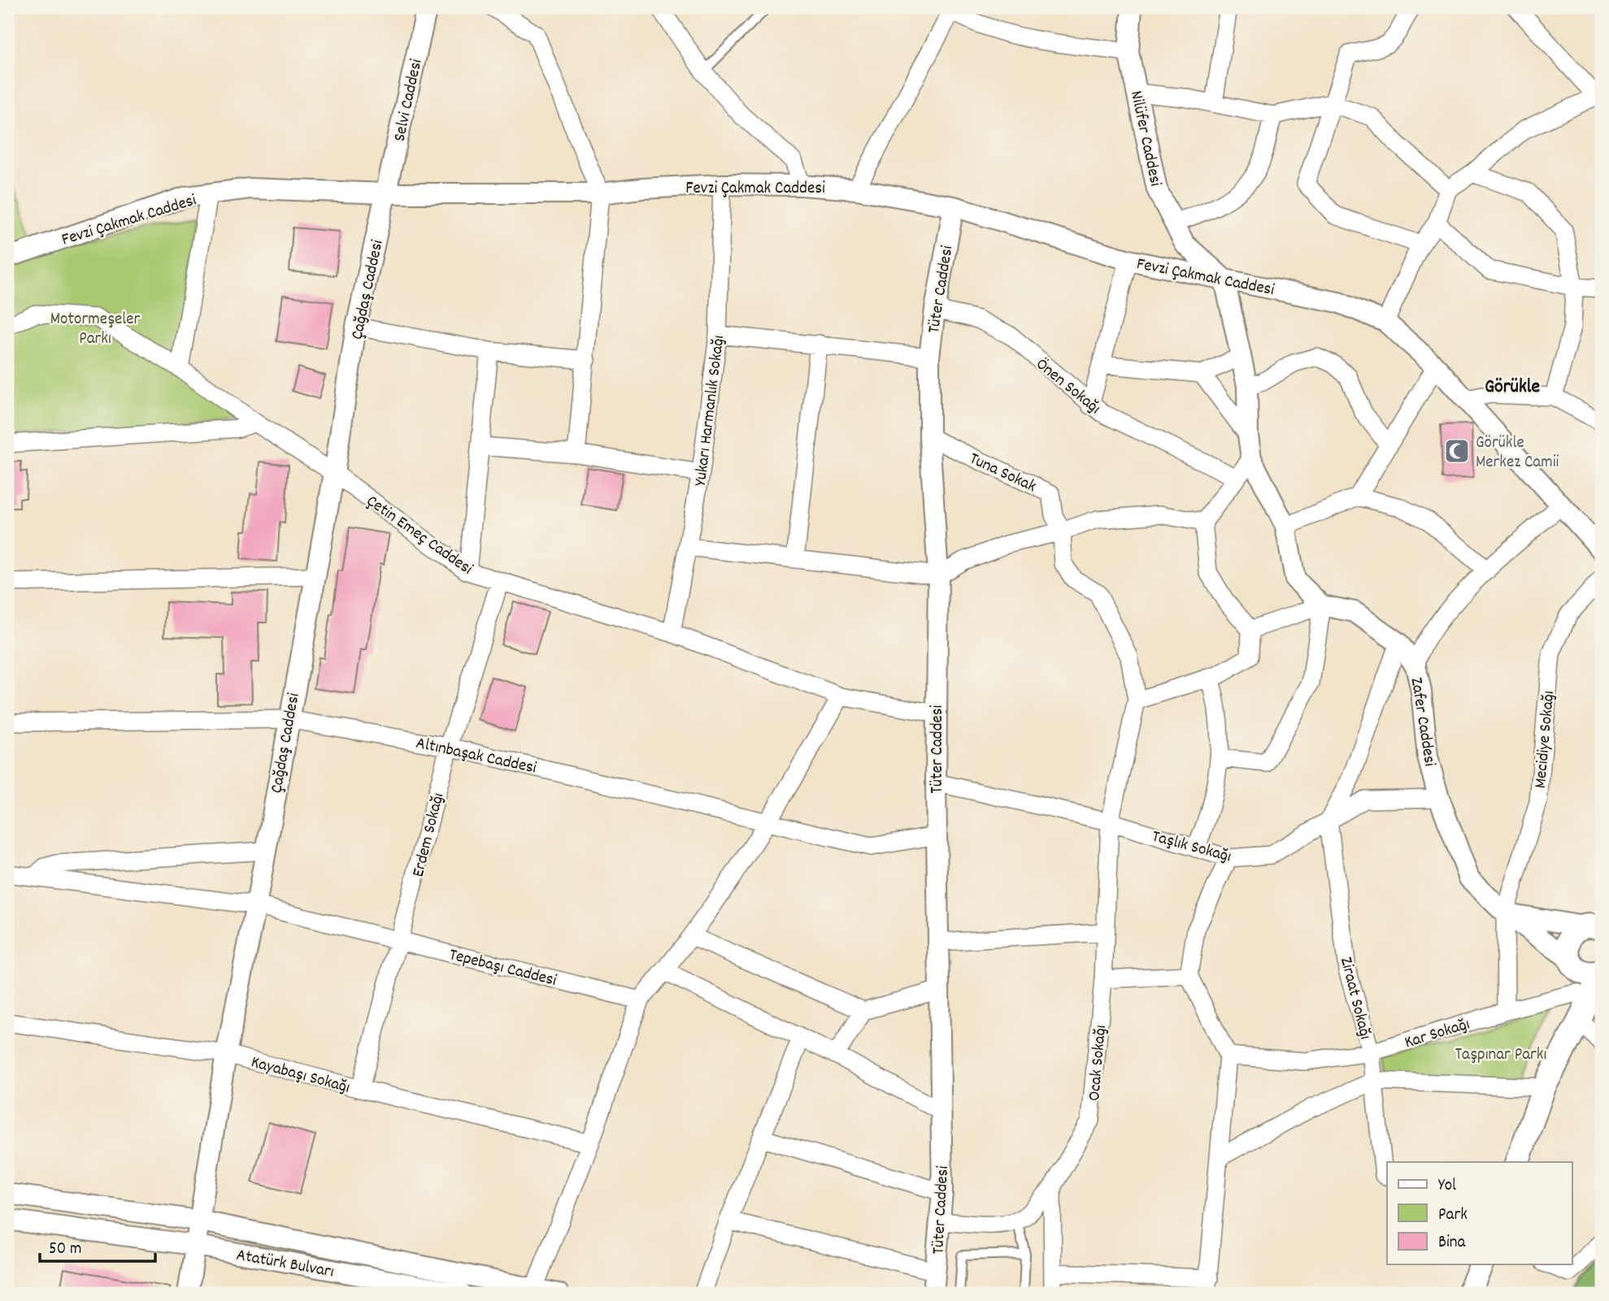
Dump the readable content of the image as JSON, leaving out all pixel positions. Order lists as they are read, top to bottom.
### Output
{
  "streets": {
    "street": [
      "Selvi Caddesi",
      "Nilüfer Caddesi",
      "Fevzi Çakmak Caddesi",
      "Çağdaş Caddesi",
      "Tüter Caddesi",
      "Önen Sokağı",
      "Yukarı Harmanlık Sokağı",
      "Tuna Sokak",
      "Çetin Emeç Caddesi",
      "Zafer Caddesi",
      "Mecidiye Sokağı",
      "Altınbaşak Caddesi",
      "Erdem Sokağı",
      "Taşlık Sokağı",
      "Tepebaşı Caddesi",
      "Ziraat Sokağı",
      "Kar Sokağı",
      "Ocak Sokağı",
      "Kayabaşı Sokağı",
      "Atatürk Bulvarı"
    ]
  },
  "crossings": [
    ["Selvi Caddesi", "Fevzi Çakmak Caddesi"],
    ["Selvi Caddesi", "Çağdaş Caddesi"],
    ["Nilüfer Caddesi", "Fevzi Çakmak Caddesi"],
    ["Fevzi Çakmak Caddesi", "Çağdaş Caddesi"],
    ["Fevzi Çakmak Caddesi", "Tüter Caddesi"],
    ["Fevzi Çakmak Caddesi", "Yukarı Harmanlık Sokağı"],
    ["Çağdaş Caddesi", "Çetin Emeç Caddesi"],
    ["Çağdaş Caddesi", "Altınbaşak Caddesi"],
    ["Çağdaş Caddesi", "Tepebaşı Caddesi"],
    ["Çağdaş Caddesi", "Kayabaşı Sokağı"],
    ["Çağdaş Caddesi", "Atatürk Bulvarı"],
    ["Tüter Caddesi", "Önen Sokağı"],
    ["Tüter Caddesi", "Tuna Sokak"],
    ["Tüter Caddesi", "Çetin Emeç Caddesi"],
    ["Tüter Caddesi", "Altınbaşak Caddesi"],
    ["Tüter Caddesi", "Taşlık Sokağı"],
    ["Yukarı Harmanlık Sokağı", "Çetin Emeç Caddesi"],
    ["Tuna Sokak", "Ocak Sokağı"],
    ["Çetin Emeç Caddesi", "Erdem Sokağı"],
    ["Zafer Caddesi", "Mecidiye Sokağı"],
    ["Zafer Caddesi", "Taşlık Sokağı"],
    ["Mecidiye Sokağı", "Kar Sokağı"],
    ["Altınbaşak Caddesi", "Erdem Sokağı"],
    ["Erdem Sokağı", "Tepebaşı Caddesi"],
    ["Erdem Sokağı", "Kayabaşı Sokağı"],
    ["Taşlık Sokağı", "Ziraat Sokağı"],
    ["Taşlık Sokağı", "Ocak Sokağı"],
    ["Ziraat Sokağı", "Kar Sokağı"]
  ],
  "districts": ["Görükle"],
  "parks": ["Motormeşeler Parkı", "Taşpınar Parkı"],
  "places": {
    "mosque": ["Görükle Merkez Camii"]
  },
  "legend": ["Yol", "Park", "Bina"],
  "scale_bar": "50 m"
}
